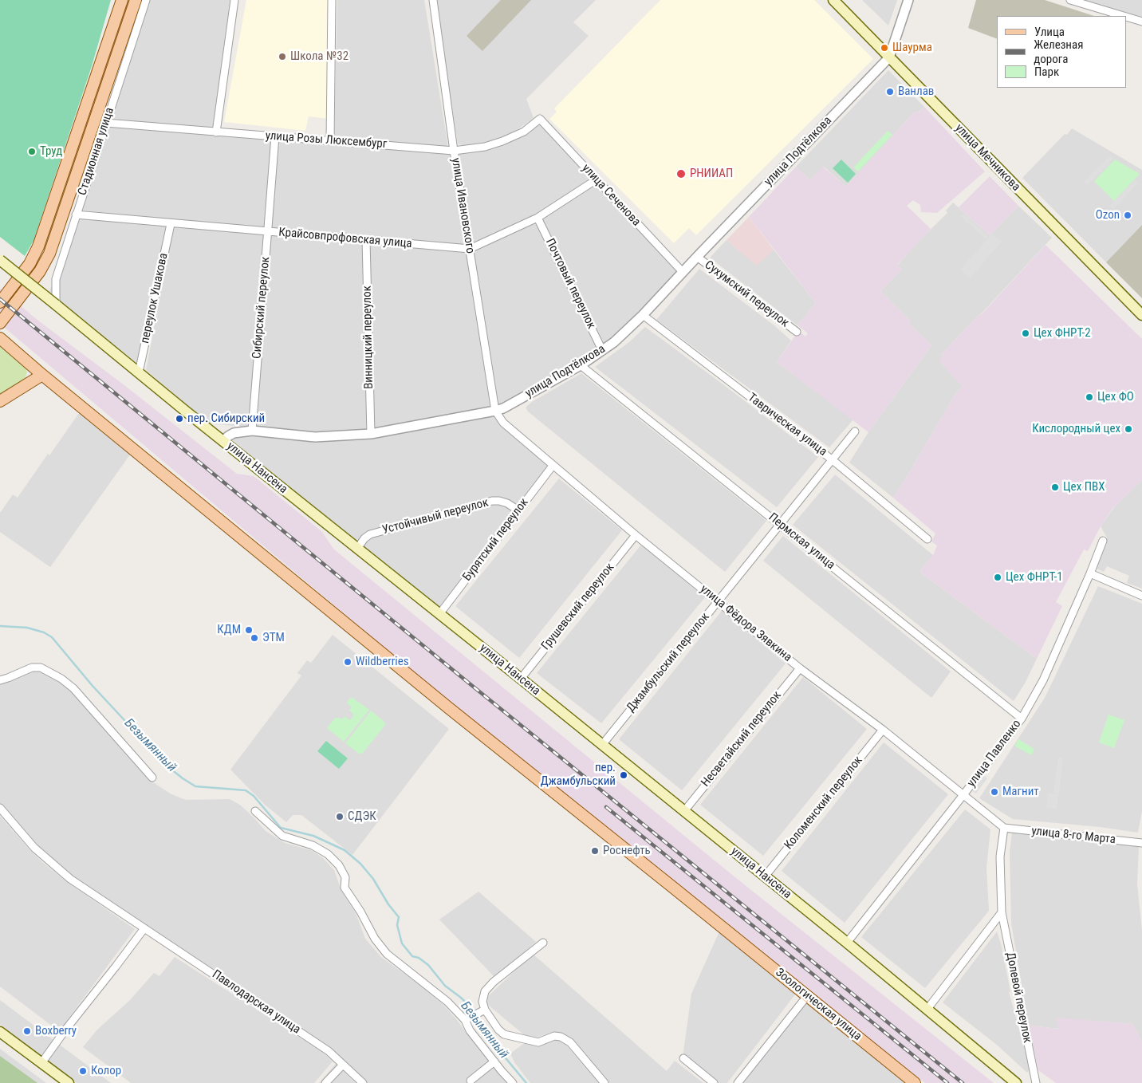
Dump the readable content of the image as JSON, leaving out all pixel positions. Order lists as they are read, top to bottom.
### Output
{
  "streets": {
    "main road": [
      "Стадионная улица",
      "улица Мечникова",
      "улица Нансена",
      "Зоологическая улица"
    ],
    "street": [
      "улица Розы Люксембург",
      "улица Подтёлкова",
      "улица Сеченова",
      "улица Ивановского",
      "Крайсовпрофовская улица",
      "Почтовый переулок",
      "Сухумский переулок",
      "переулок Ушакова",
      "Сибирский переулок",
      "Винницкий переулок",
      "Таврическая улица",
      "Устойчивый переулок",
      "Бурятский переулок",
      "Пермская улица",
      "Грушевский переулок",
      "улица Фёдора Зявкина",
      "Джамбульский переулок",
      "Несветайский переулок",
      "улица Павленко",
      "Коломенский переулок",
      "улица 8-го Марта",
      "Долевой переулок",
      "Павлодарская улица"
    ]
  },
  "crossings": [
    ["улица Розы Люксембург", "Стадионная улица"],
    ["улица Розы Люксембург", "улица Сеченова"],
    ["улица Розы Люксембург", "улица Ивановского"],
    ["улица Розы Люксембург", "Сибирский переулок"],
    ["Стадионная улица", "Крайсовпрофовская улица"],
    ["Стадионная улица", "улица Нансена"],
    ["улица Подтёлкова", "улица Мечникова"],
    ["улица Подтёлкова", "улица Сеченова"],
    ["улица Подтёлкова", "улица Ивановского"],
    ["улица Подтёлкова", "Почтовый переулок"],
    ["улица Подтёлкова", "Сухумский переулок"],
    ["улица Подтёлкова", "Сибирский переулок"],
    ["улица Подтёлкова", "Винницкий переулок"],
    ["улица Подтёлкова", "Таврическая улица"],
    ["улица Подтёлкова", "улица Нансена"],
    ["улица Подтёлкова", "Пермская улица"],
    ["улица Подтёлкова", "улица Фёдора Зявкина"],
    ["улица Сеченова", "Крайсовпрофовская улица"],
    ["улица Ивановского", "Крайсовпрофовская улица"],
    ["улица Ивановского", "улица Фёдора Зявкина"],
    ["Крайсовпрофовская улица", "Почтовый переулок"],
    ["Крайсовпрофовская улица", "переулок Ушакова"],
    ["Крайсовпрофовская улица", "Сибирский переулок"],
    ["Крайсовпрофовская улица", "Винницкий переулок"],
    ["переулок Ушакова", "улица Нансена"],
    ["Таврическая улица", "Джамбульский переулок"],
    ["улица Нансена", "Устойчивый переулок"],
    ["улица Нансена", "Бурятский переулок"],
    ["улица Нансена", "Грушевский переулок"],
    ["улица Нансена", "Джамбульский переулок"],
    ["улица Нансена", "Несветайский переулок"],
    ["улица Нансена", "улица Павленко"],
    ["улица Нансена", "Коломенский переулок"],
    ["Устойчивый переулок", "Бурятский переулок"],
    ["Бурятский переулок", "улица Фёдора Зявкина"],
    ["Пермская улица", "Джамбульский переулок"],
    ["Пермская улица", "улица Павленко"],
    ["Грушевский переулок", "улица Фёдора Зявкина"],
    ["улица Фёдора Зявкина", "Джамбульский переулок"],
    ["улица Фёдора Зявкина", "Несветайский переулок"],
    ["улица Фёдора Зявкина", "улица Павленко"],
    ["улица Фёдора Зявкина", "Коломенский переулок"],
    ["улица Фёдора Зявкина", "улица 8-го Марта"],
    ["улица Фёдора Зявкина", "Долевой переулок"],
    ["улица 8-го Марта", "Долевой переулок"]
  ],
  "water": ["Безымянный"],
  "places": [
    "Шаурма",
    "Школа №32",
    "Ванлав",
    "Труд",
    "РНИИАП",
    "Ozon",
    "Цех ФНРТ-2",
    "Цех ФО",
    "пер. Сибирский",
    "Кислородный цех",
    "Цех ПВХ",
    "Цех ФНРТ-1",
    "КДМ",
    "ЭТМ",
    "Wildberries",
    "пер. Джамбульский",
    "Магнит",
    "СДЭК",
    "Роснефть",
    "Boxberry",
    "Колор"
  ],
  "legend": ["Улица", "Железная дорога", "Парк"]
}
